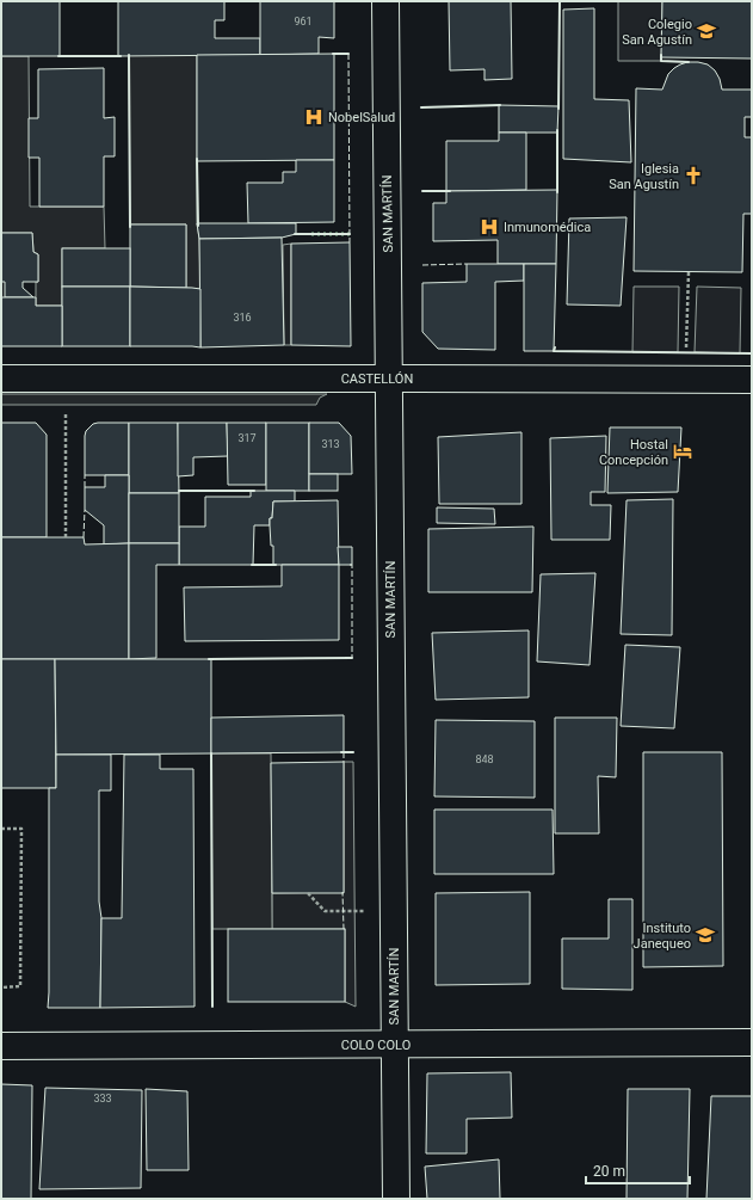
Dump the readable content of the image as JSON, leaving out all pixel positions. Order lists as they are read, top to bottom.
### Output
{
  "streets": {
    "street": ["SAN MARTÍN", "CASTELLÓN", "COLO COLO"]
  },
  "crossings": [
    ["SAN MARTÍN", "CASTELLÓN"],
    ["SAN MARTÍN", "COLO COLO"]
  ],
  "places": {
    "school or university": ["Colegio San Agustín", "Instituto Janequeo"],
    "hospital": ["NobelSalud", "Inmunomédica"],
    "church": ["Iglesia San Agustín"],
    "hotel": ["Hostal Concepción"]
  },
  "house_numbers": [
    "961",
    "316",
    "317",
    "313",
    "848",
    "333"
  ],
  "scale_bar": "20 m"
}
